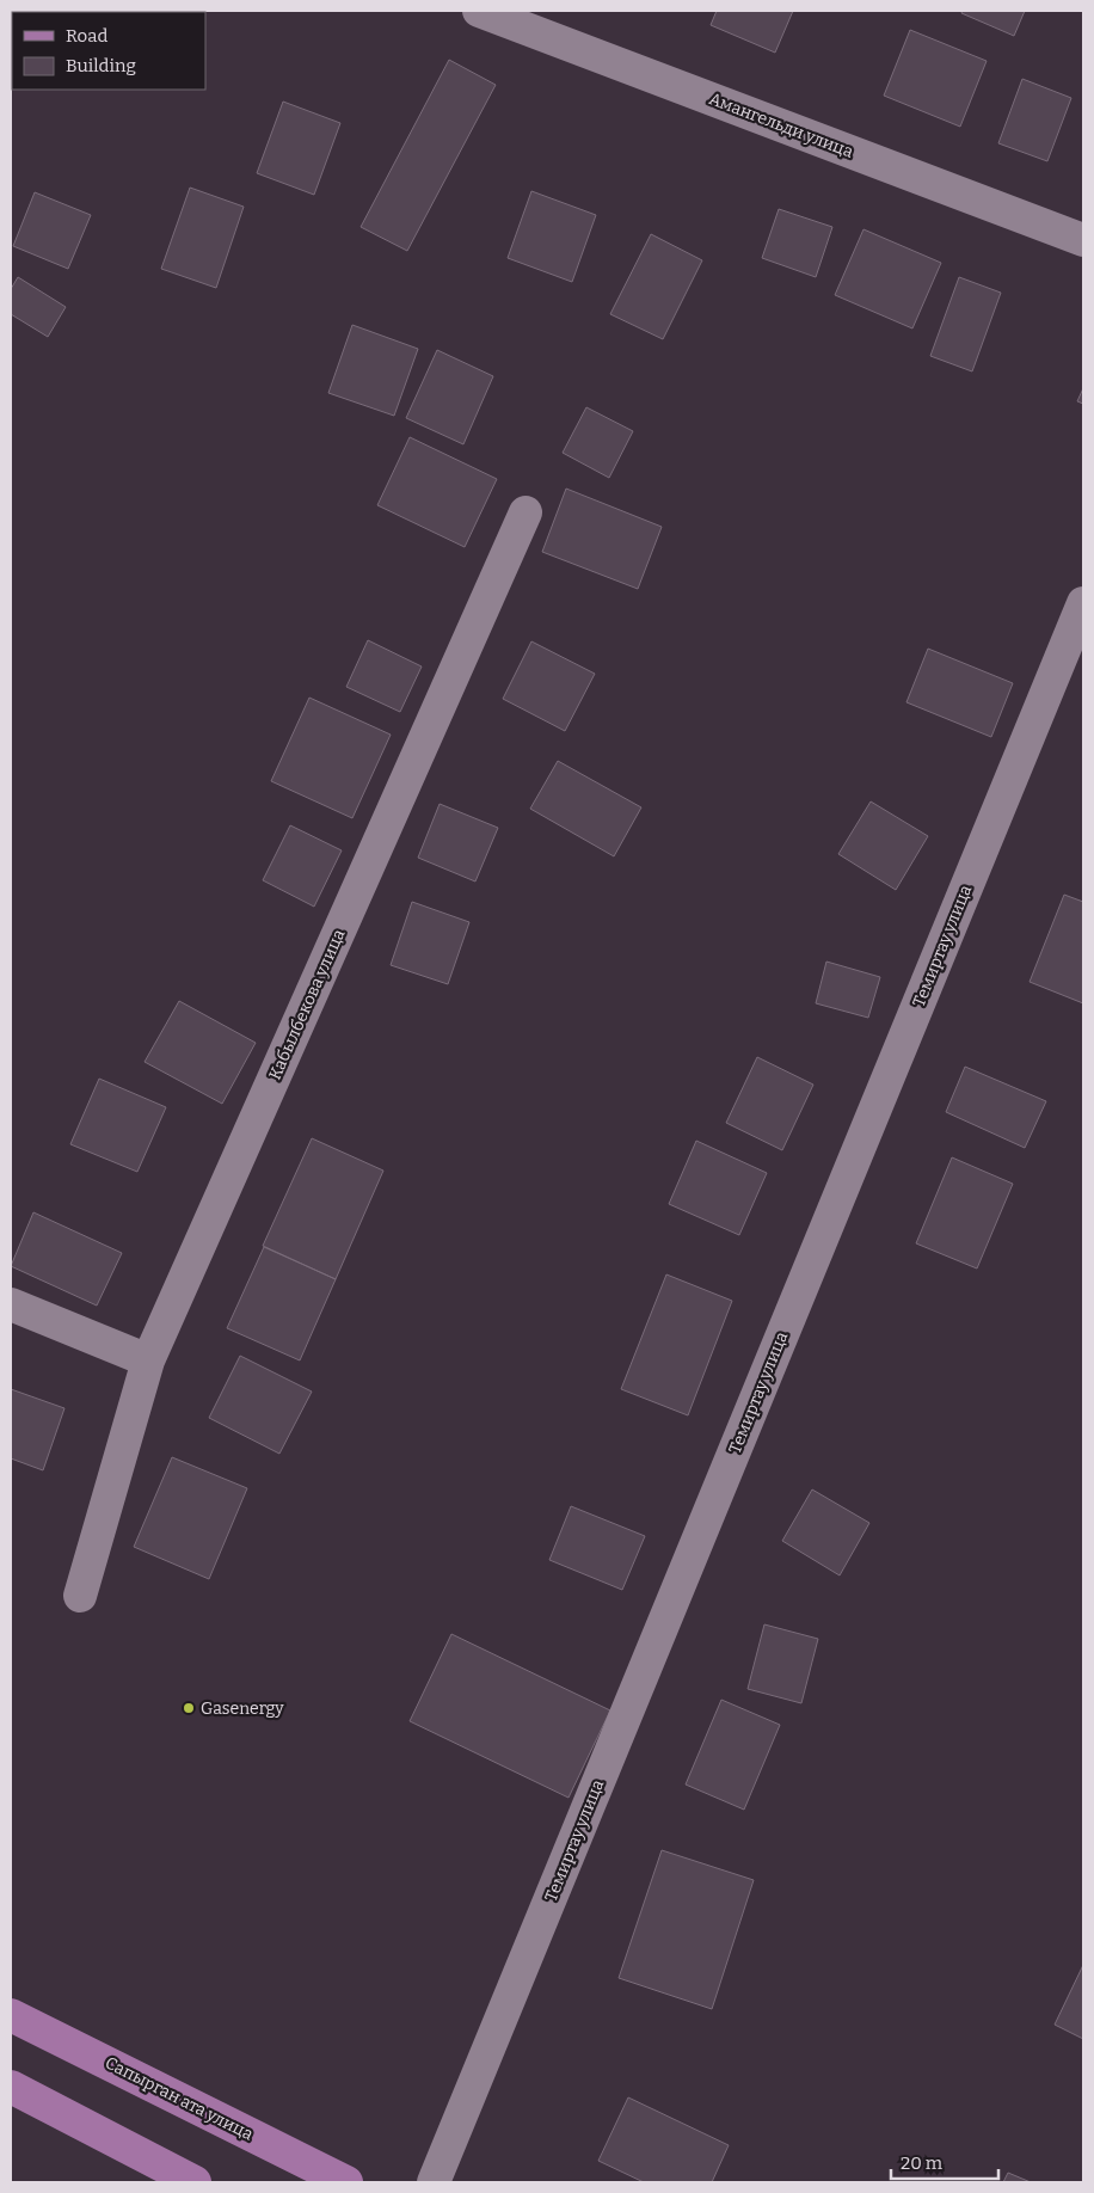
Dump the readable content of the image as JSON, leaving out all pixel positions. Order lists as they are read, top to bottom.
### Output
{
  "streets": {
    "main road": ["Сапырган ата улица"],
    "street": ["Амангельди улица", "Темиртау улица", "Кабылбекова улица"]
  },
  "places": ["Gasenergy"],
  "legend": ["Road", "Building"],
  "scale_bar": "20 m"
}
